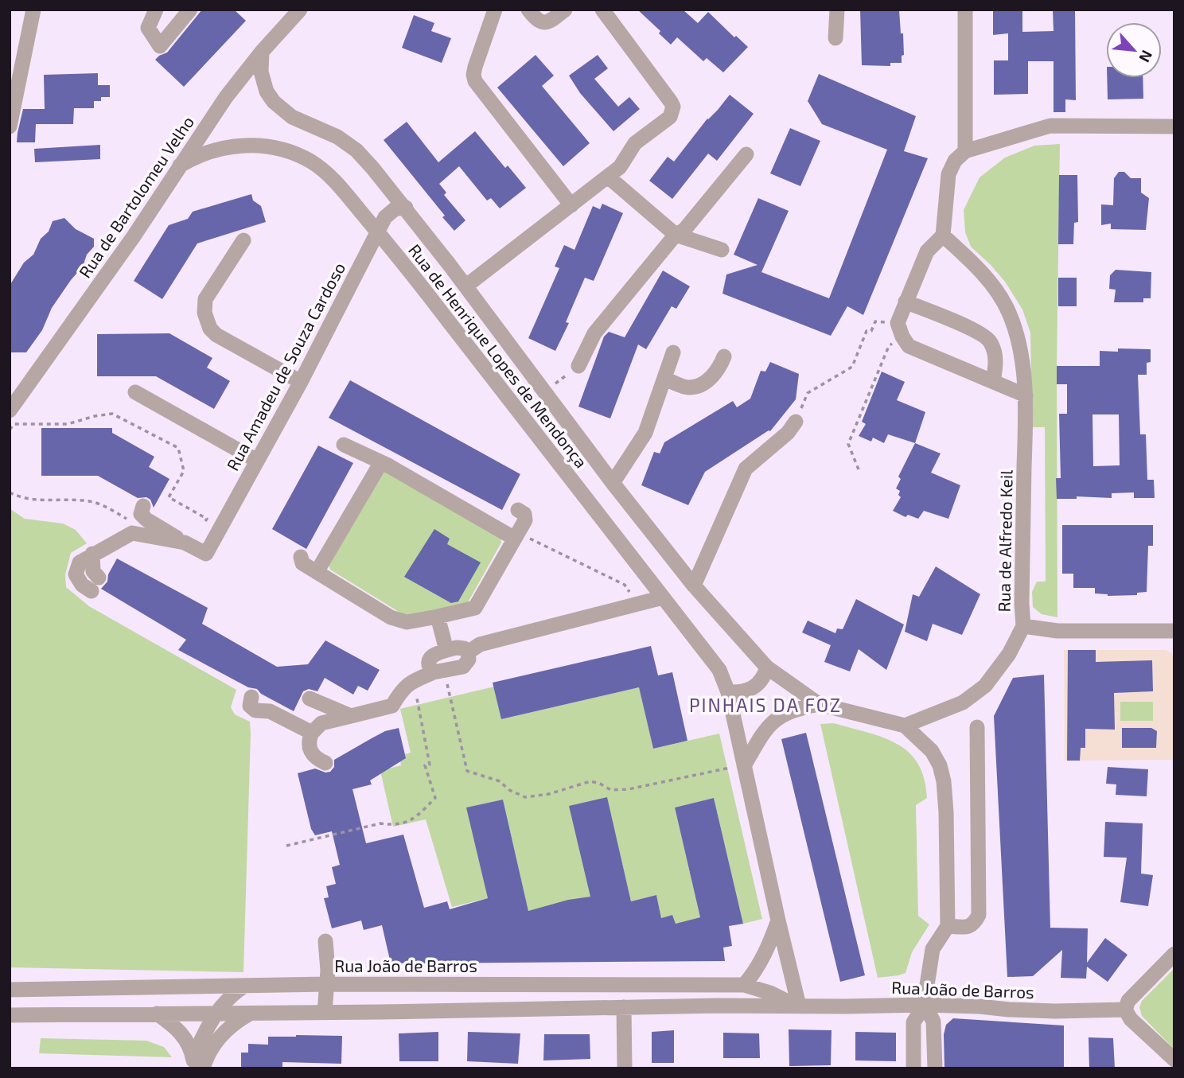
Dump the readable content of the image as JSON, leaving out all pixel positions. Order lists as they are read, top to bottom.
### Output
{
  "streets": {
    "street": [
      "Rua de Bartolomeu Velho",
      "Rua de Henrique Lopes de Mendonça",
      "Rua Amadeu de Souza Cardoso",
      "Rua de Alfredo Keil",
      "Rua João de Barros"
    ]
  },
  "crossings": [
    ["Rua de Bartolomeu Velho", "Rua de Henrique Lopes de Mendonça"],
    ["Rua de Henrique Lopes de Mendonça", "Rua Amadeu de Souza Cardoso"],
    ["Rua de Henrique Lopes de Mendonça", "Rua João de Barros"]
  ],
  "districts": ["PINHAIS DA FOZ"],
  "north": "bottom right"
}
